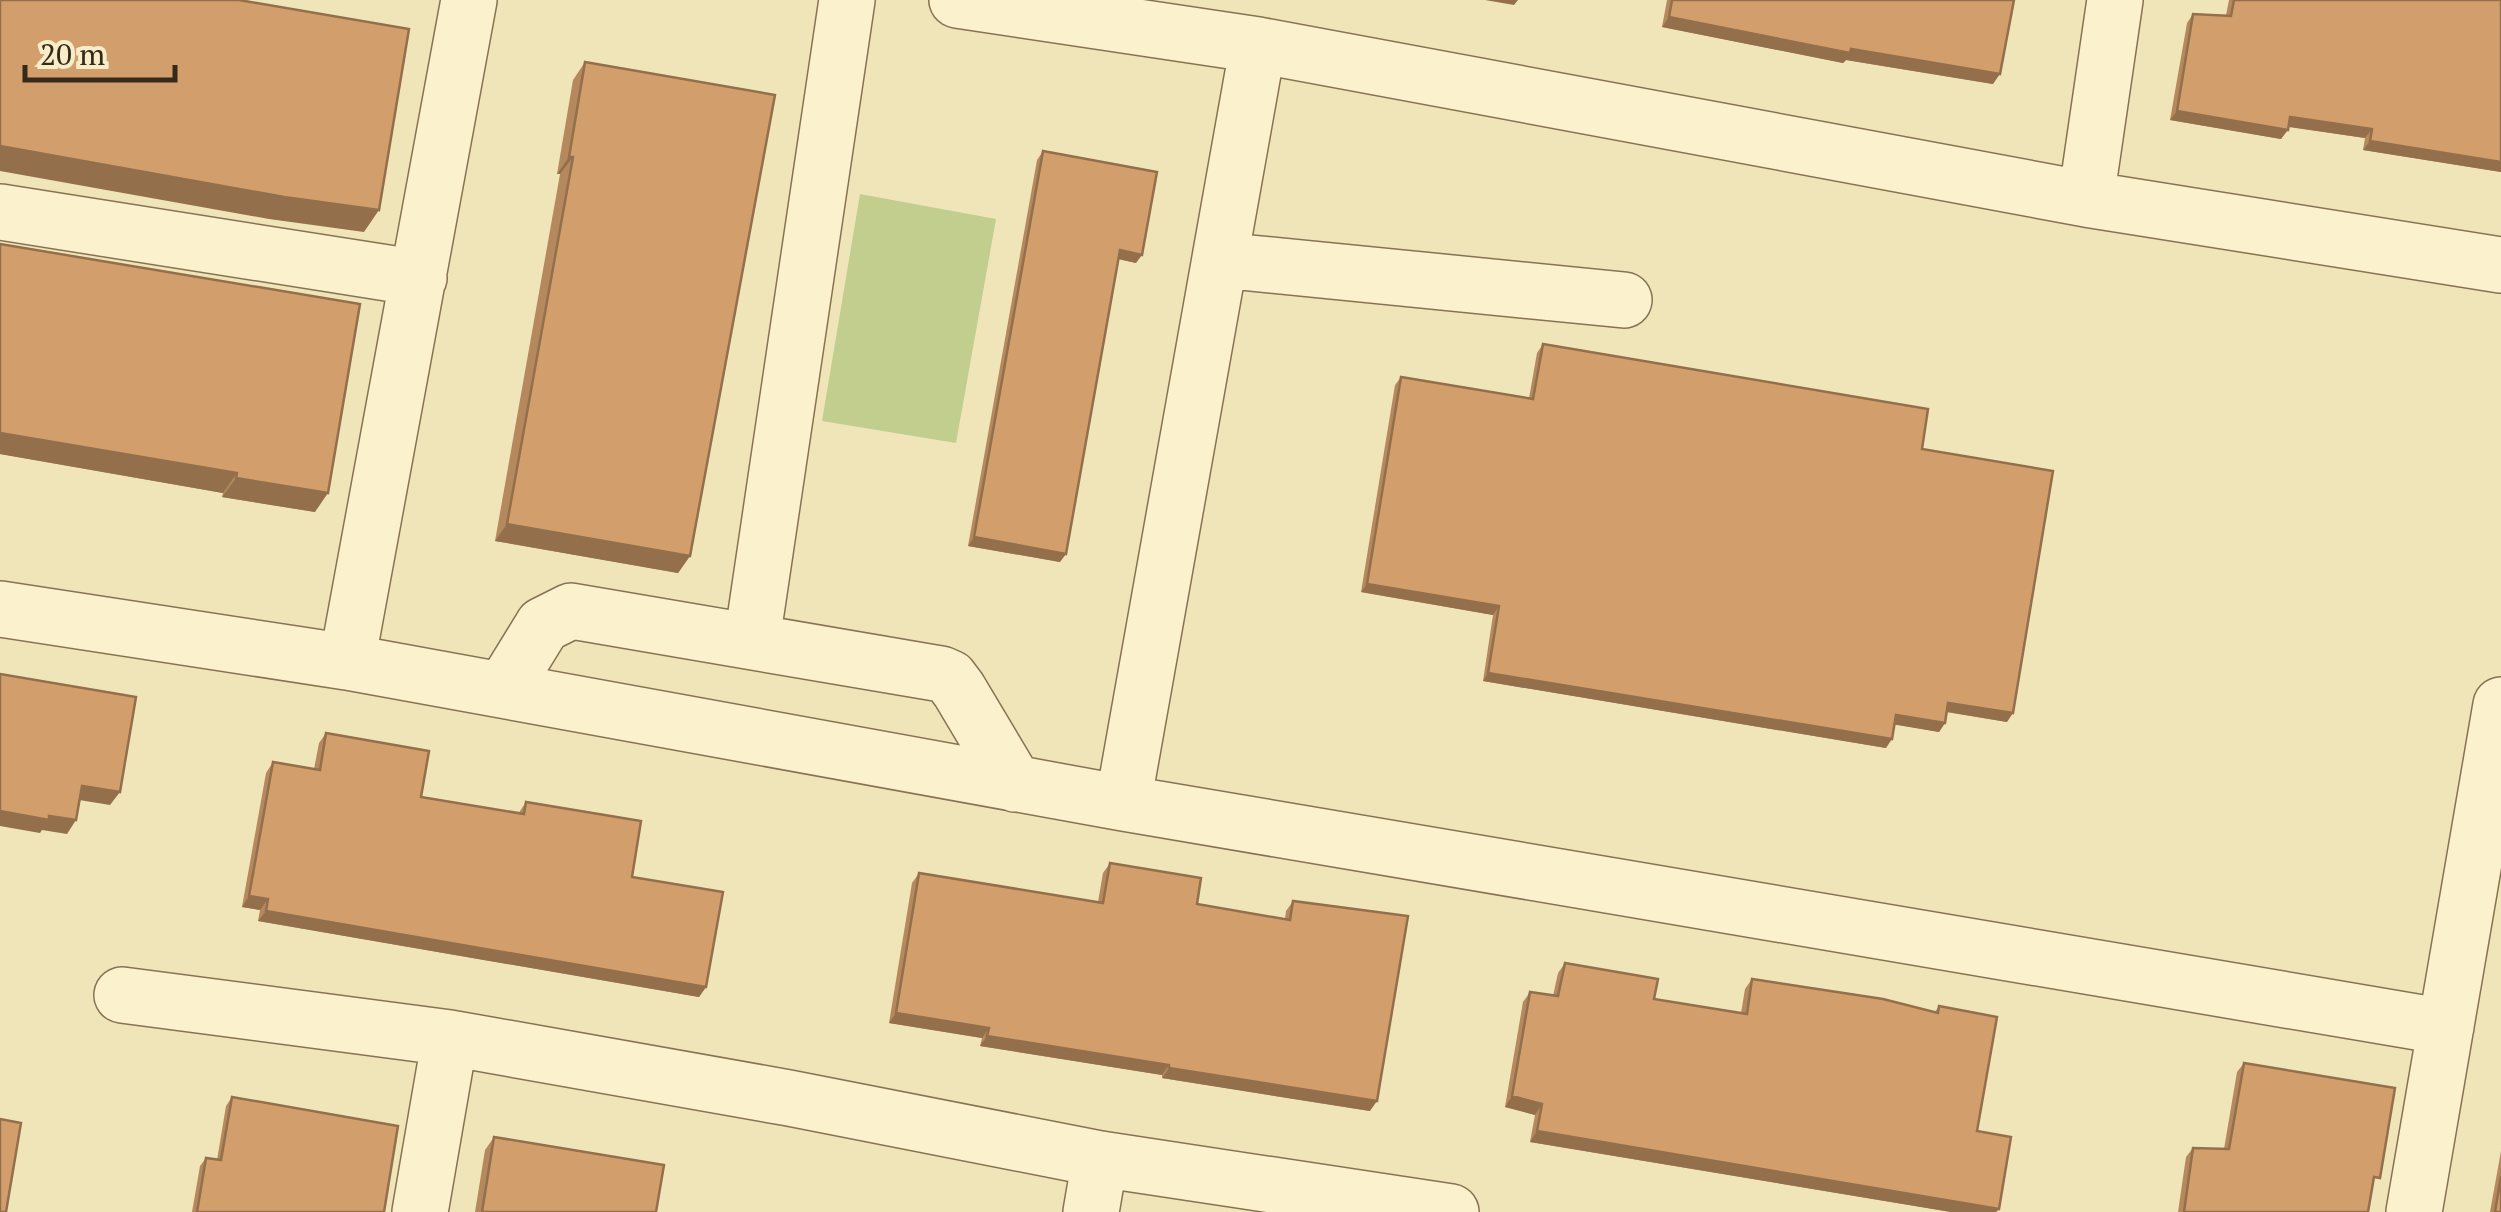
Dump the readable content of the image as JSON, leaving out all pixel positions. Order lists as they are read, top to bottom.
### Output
{
  "scale_bar": "20 m"
}
